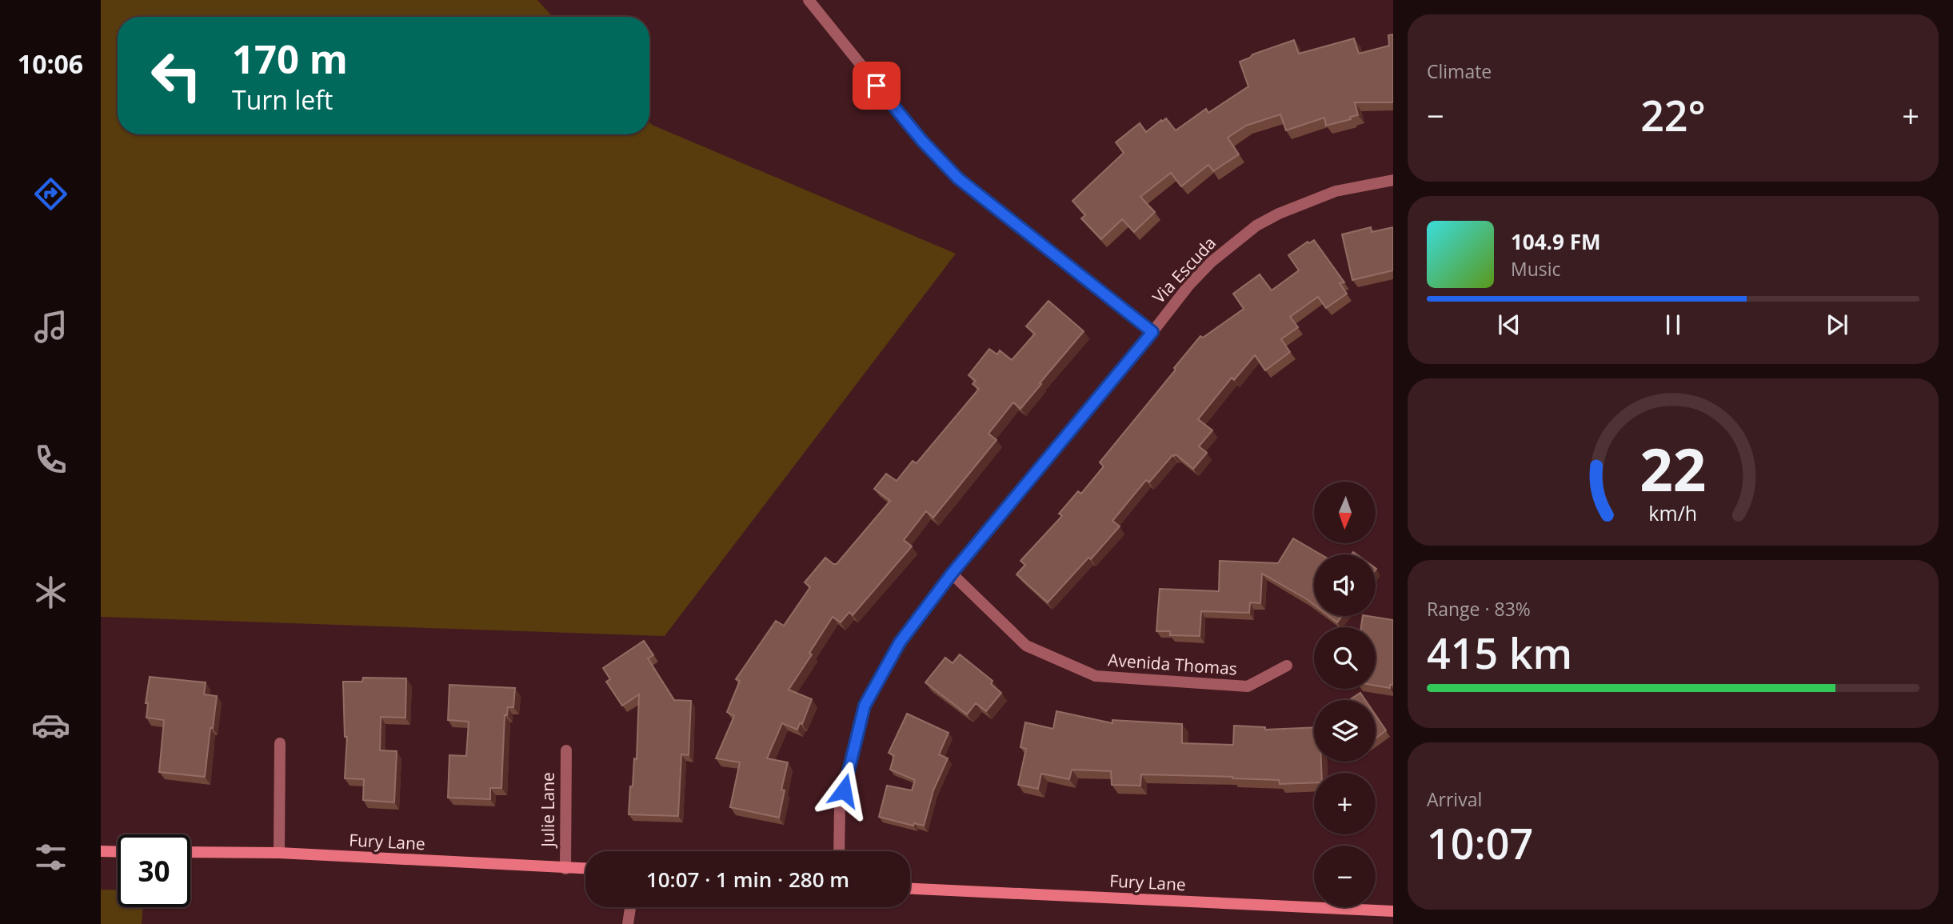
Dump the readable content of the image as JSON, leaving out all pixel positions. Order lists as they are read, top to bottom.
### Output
{
  "streets": {
    "main road": ["Fury Lane"],
    "street": ["Via Escuda", "Avenida Thomas", "Julie Lane"]
  },
  "crossings": [
    ["Via Escuda", "Avenida Thomas"],
    ["Julie Lane", "Fury Lane"]
  ],
  "north": "bottom",
  "page": {
    "tabs": "10:06",
    "tile": [
      "Climate",
      ["Range · 83%", "415 km"],
      ["Arrival", "10:07"]
    ],
    "turn": ["170 m", "Turn left"],
    "heat": ["−", "22°", "+"],
    "song": ["104.9 FM", "Music"],
    "map_buttons": ["+", "−"],
    "limit": "30",
    "trip": "10:07 · 1 min · 280 m",
    "gauge": ["22", "km/h"]
  }
}
